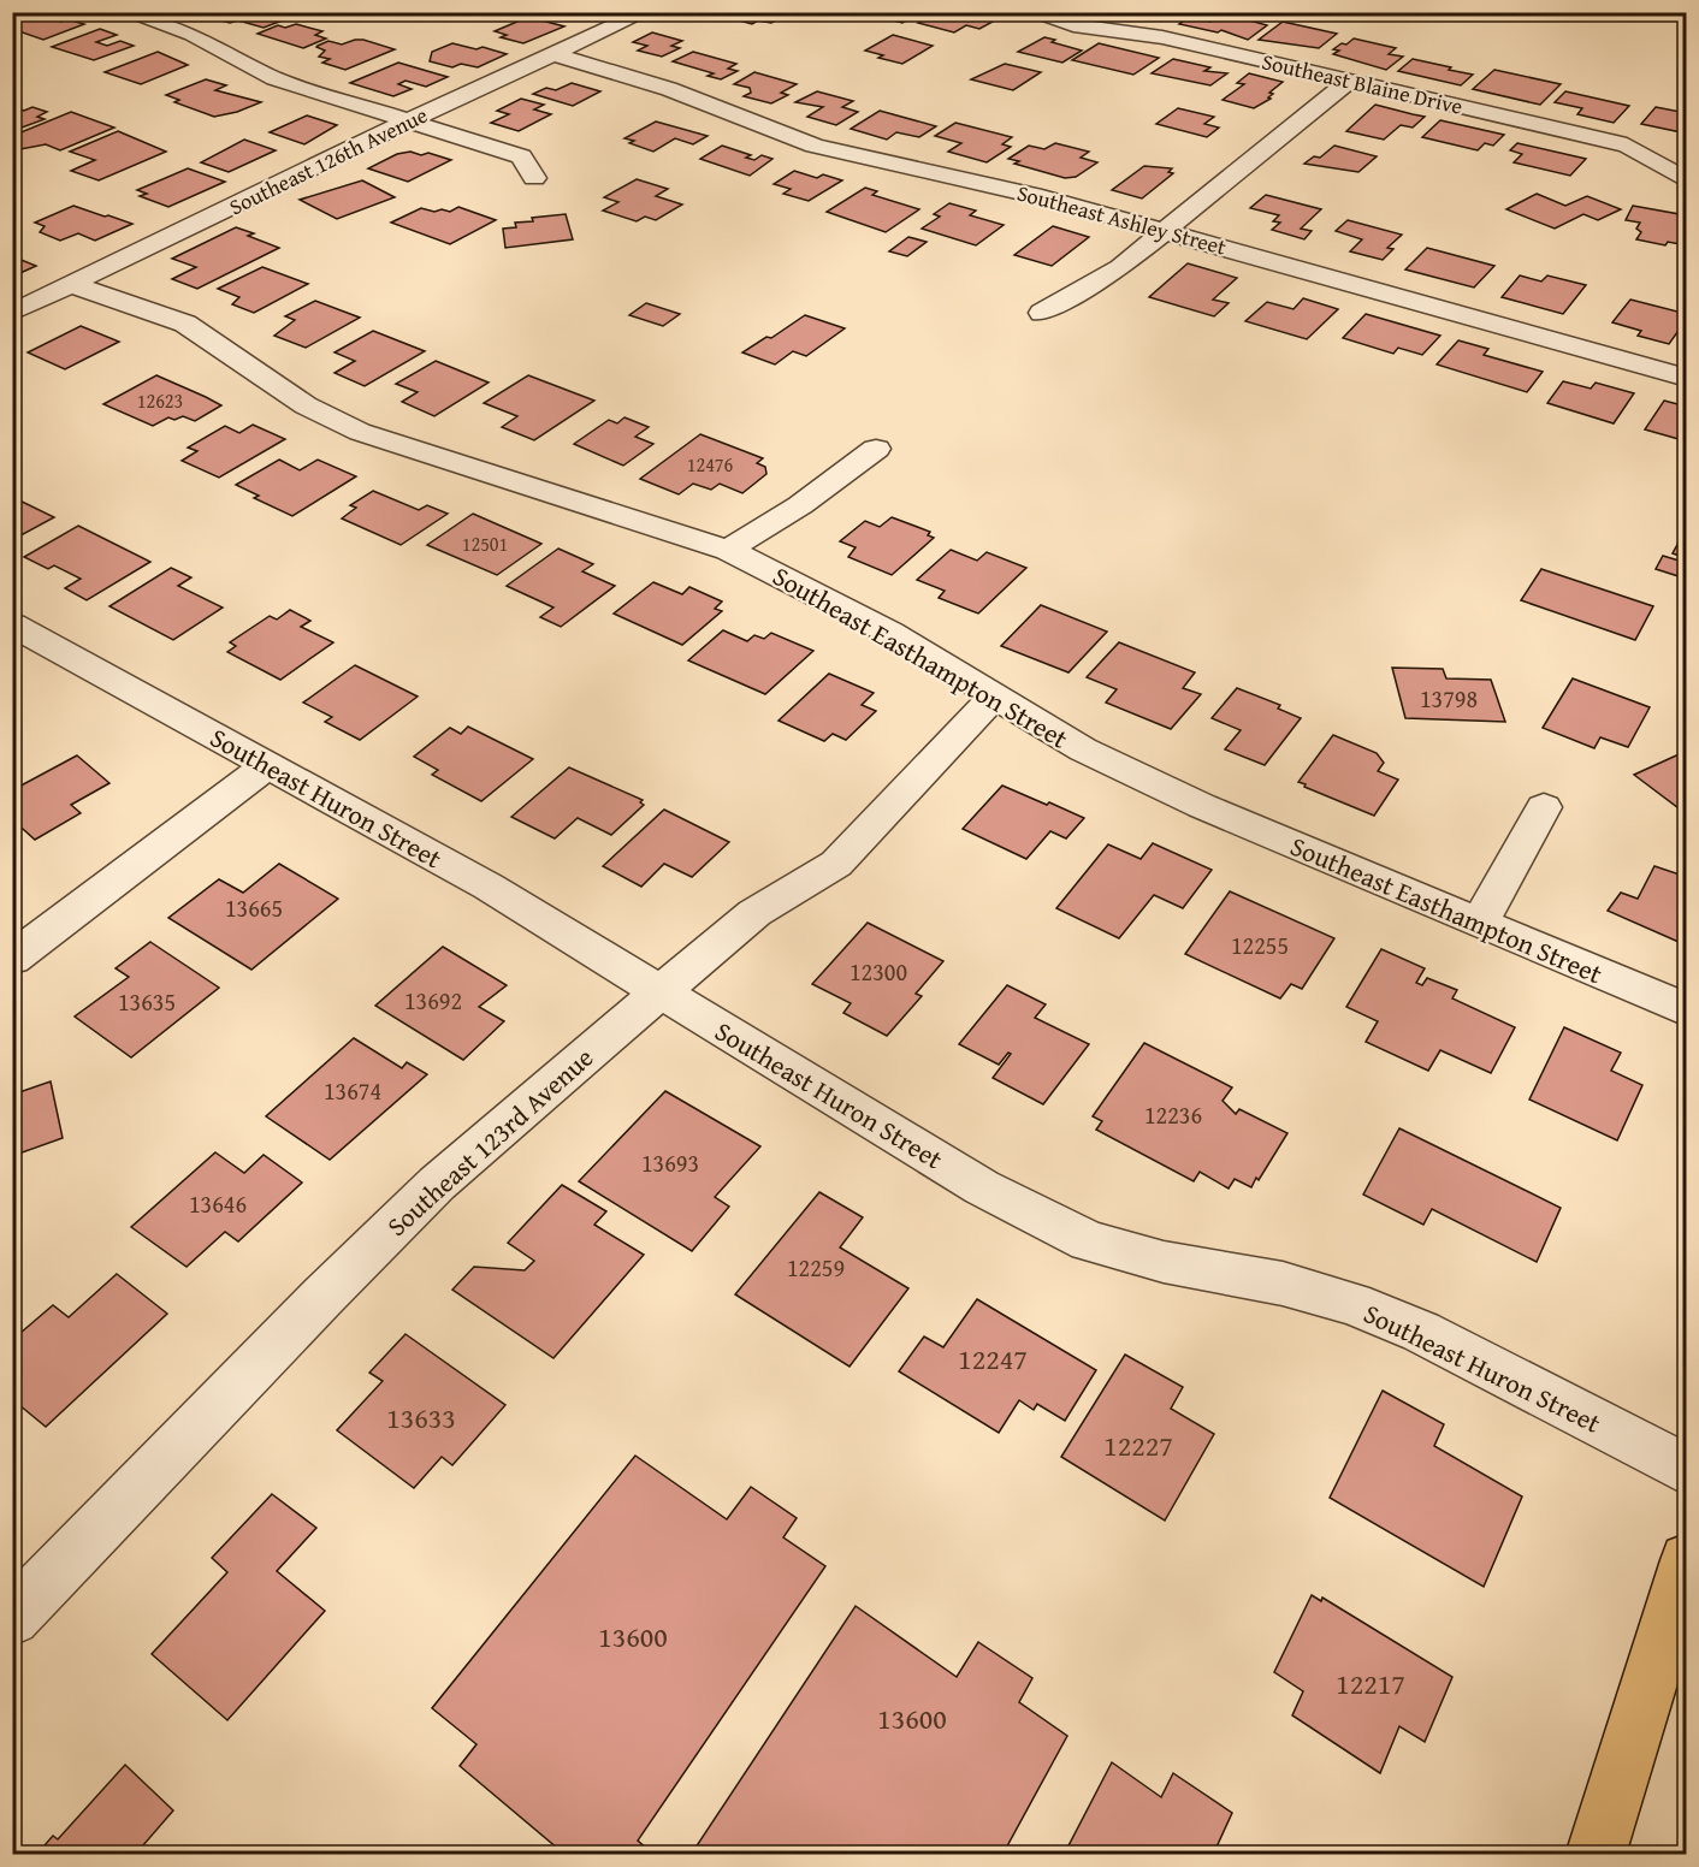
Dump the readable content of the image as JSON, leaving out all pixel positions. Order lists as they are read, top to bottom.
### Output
{
  "streets": {
    "street": [
      "Southeast Blaine Drive",
      "Southeast 126th Avenue",
      "Southeast Ashley Street",
      "Southeast Easthampton Street",
      "Southeast Huron Street",
      "Southeast 123rd Avenue"
    ]
  },
  "crossings": [
    ["Southeast 126th Avenue", "Southeast Ashley Street"],
    ["Southeast 126th Avenue", "Southeast Easthampton Street"],
    ["Southeast Easthampton Street", "Southeast 123rd Avenue"],
    ["Southeast Huron Street", "Southeast 123rd Avenue"]
  ],
  "house_numbers": [
    "12623",
    "12476",
    "12501",
    "13798",
    "13665",
    "12255",
    "12300",
    "13692",
    "13635",
    "13674",
    "12236",
    "13693",
    "13646",
    "12259",
    "12247",
    "13633",
    "12227",
    "13600",
    "12217",
    "13600"
  ]
}
